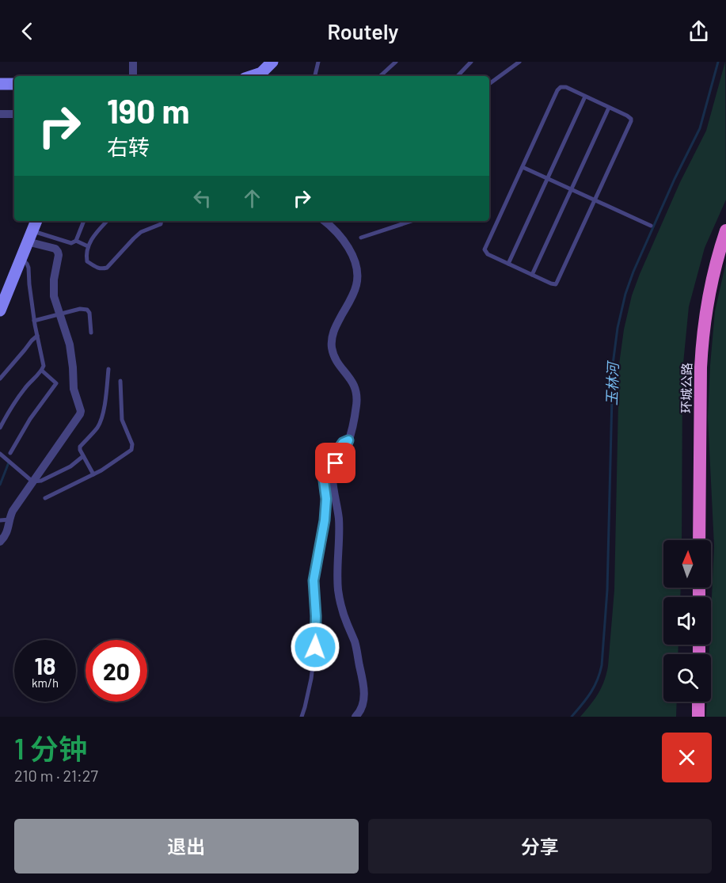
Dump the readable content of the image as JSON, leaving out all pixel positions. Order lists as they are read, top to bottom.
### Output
{
  "streets": {
    "highway": ["环城公路"]
  },
  "water": ["玉林河"],
  "north": "top",
  "page": {
    "header": "Routely",
    "turn": ["190 m", "右转"],
    "speed": "18 km/h",
    "limit": "20",
    "heading": ["1 分钟", "210 m · 21:27"],
    "buttons": ["退出", "分享"]
  }
}
